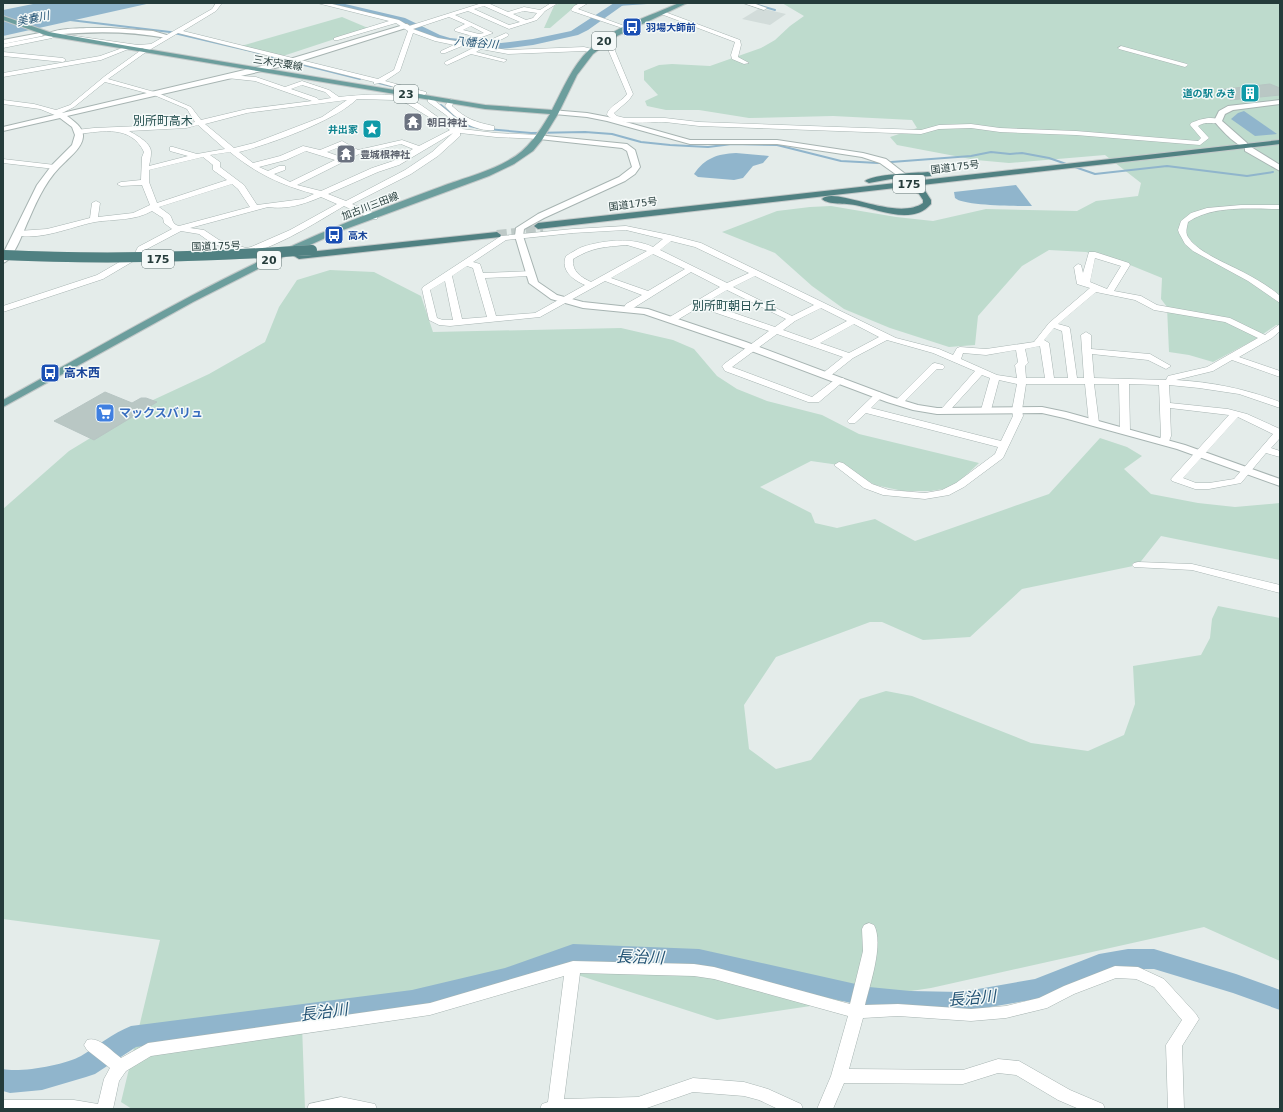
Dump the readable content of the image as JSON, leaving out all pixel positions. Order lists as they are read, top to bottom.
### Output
{
  "streets": {
    "highway": ["国道175号", "175"],
    "main road": [
      "20",
      "三木宍粟線",
      "23",
      "加古川三田線"
    ]
  },
  "crossings": [
    ["三木宍粟線", "加古川三田線"]
  ],
  "districts": ["別所町高木", "別所町朝日ケ丘"],
  "water": ["美嚢川", "八幡谷川", "長治川"],
  "places": {
    "bus stop": ["羽場大師前", "高木", "高木西"],
    "building": ["道の駅 みき"],
    "temple": ["朝日神社", "豊城根神社"],
    "place": ["井出家"],
    "supermarket": ["マックスバリュ"]
  }
}
